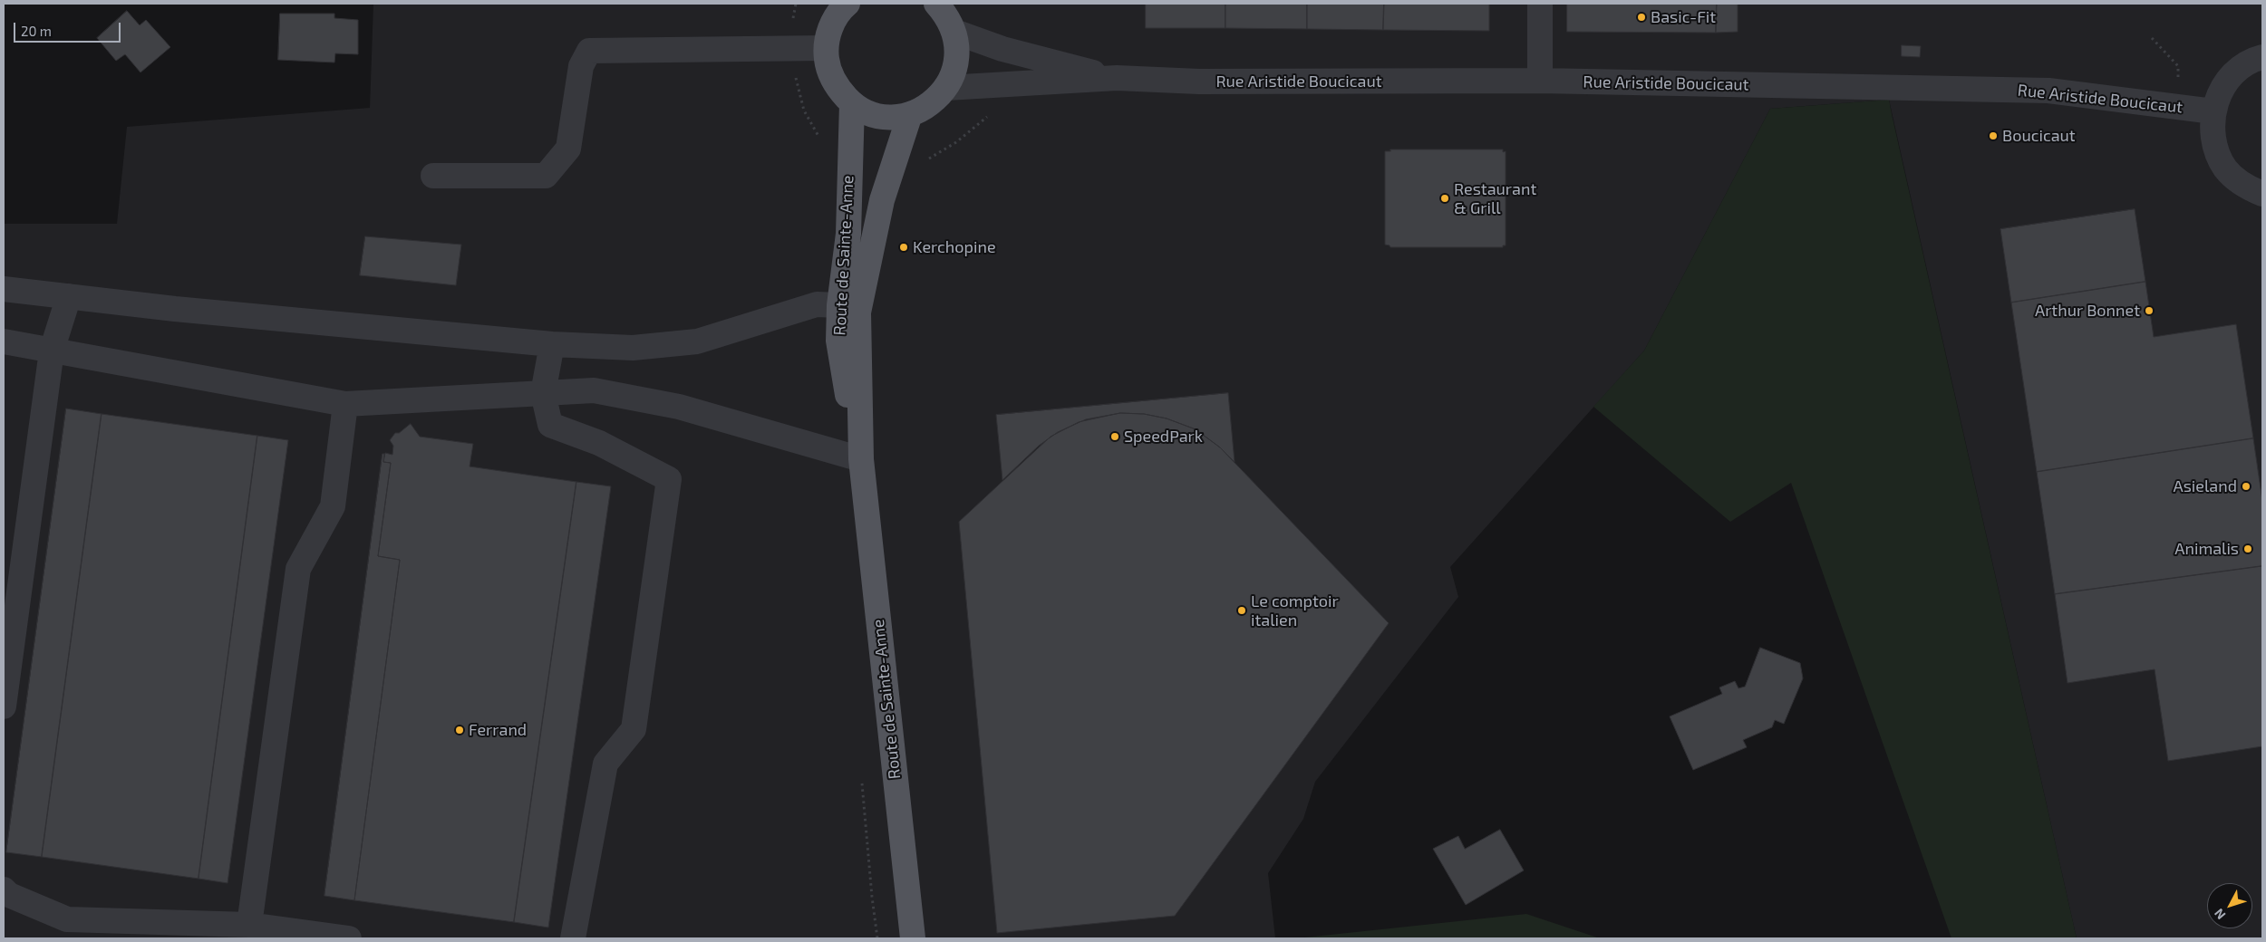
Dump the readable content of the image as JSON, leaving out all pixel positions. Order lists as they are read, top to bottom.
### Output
{
  "streets": {
    "main road": ["Route de Sainte-Anne"],
    "street": ["Rue Aristide Boucicaut"]
  },
  "places": [
    "Basic-Fit",
    "Boucicaut",
    "Restaurant & Grill",
    "Kerchopine",
    "Arthur Bonnet",
    "SpeedPark",
    "Asieland",
    "Animalis",
    "Le comptoir italien",
    "Ferrand"
  ],
  "scale_bar": "20 m",
  "north": "bottom left"
}
